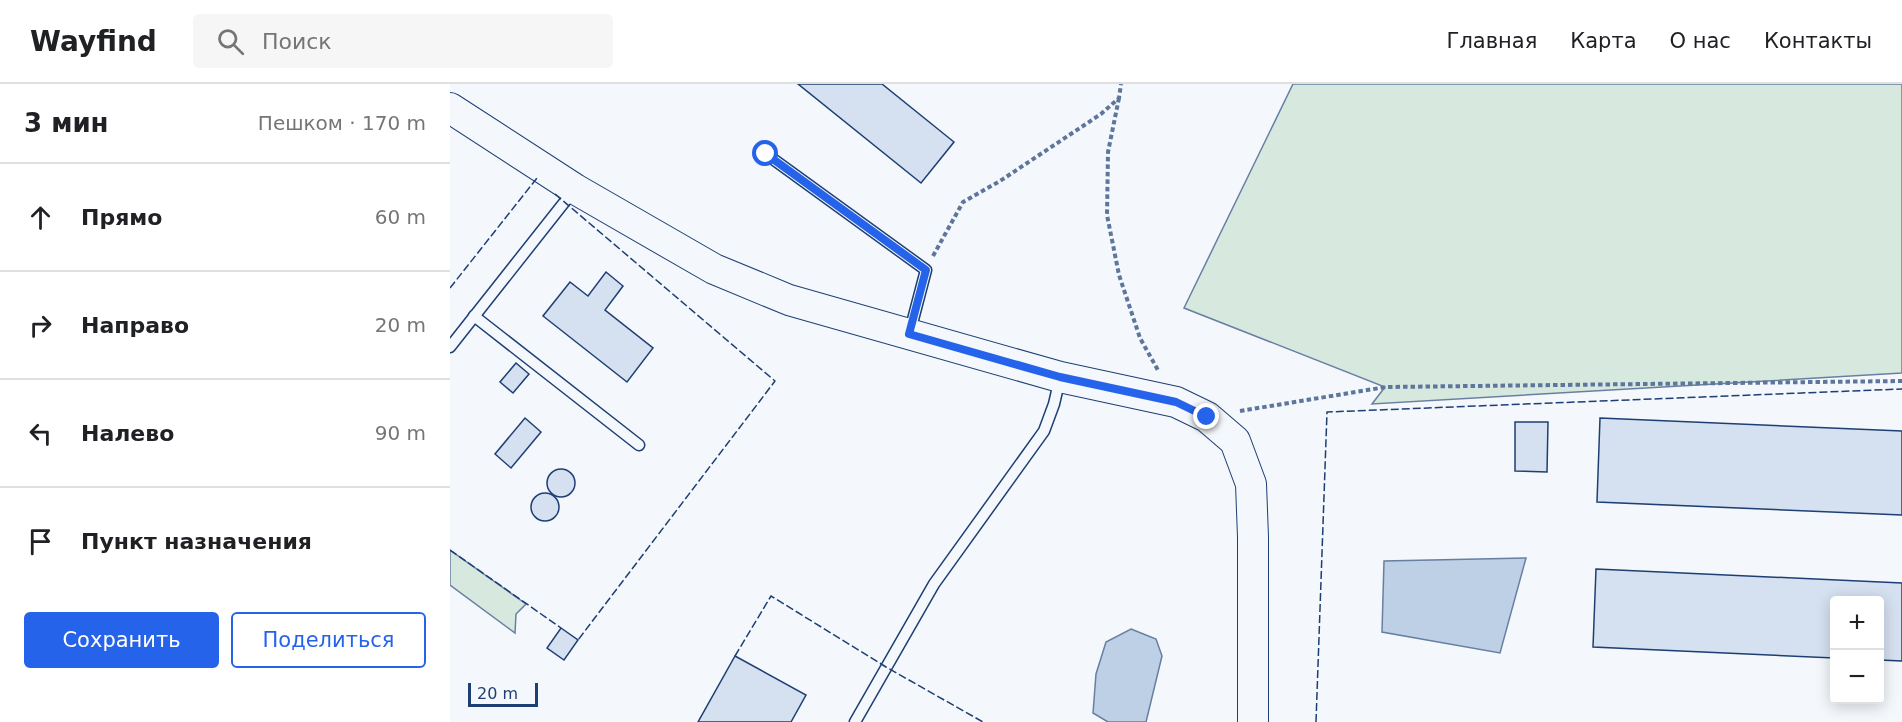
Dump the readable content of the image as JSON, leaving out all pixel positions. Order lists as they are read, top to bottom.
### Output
{
  "scale_bar": "20 m",
  "page": {
    "header": "Wayfind",
    "search": "Поиск",
    "nav": [
      "Главная",
      "Карта",
      "О нас",
      "Контакты"
    ],
    "heading": ["3 мин", "Пешком · 170 m"],
    "list": [
      ["Прямо", "60 m"],
      ["Направо", "20 m"],
      ["Налево", "90 m"],
      "Пункт назначения"
    ],
    "buttons": ["Сохранить", "Поделиться"],
    "map_buttons": ["+", "−"],
    "scale": "20 m"
  }
}
